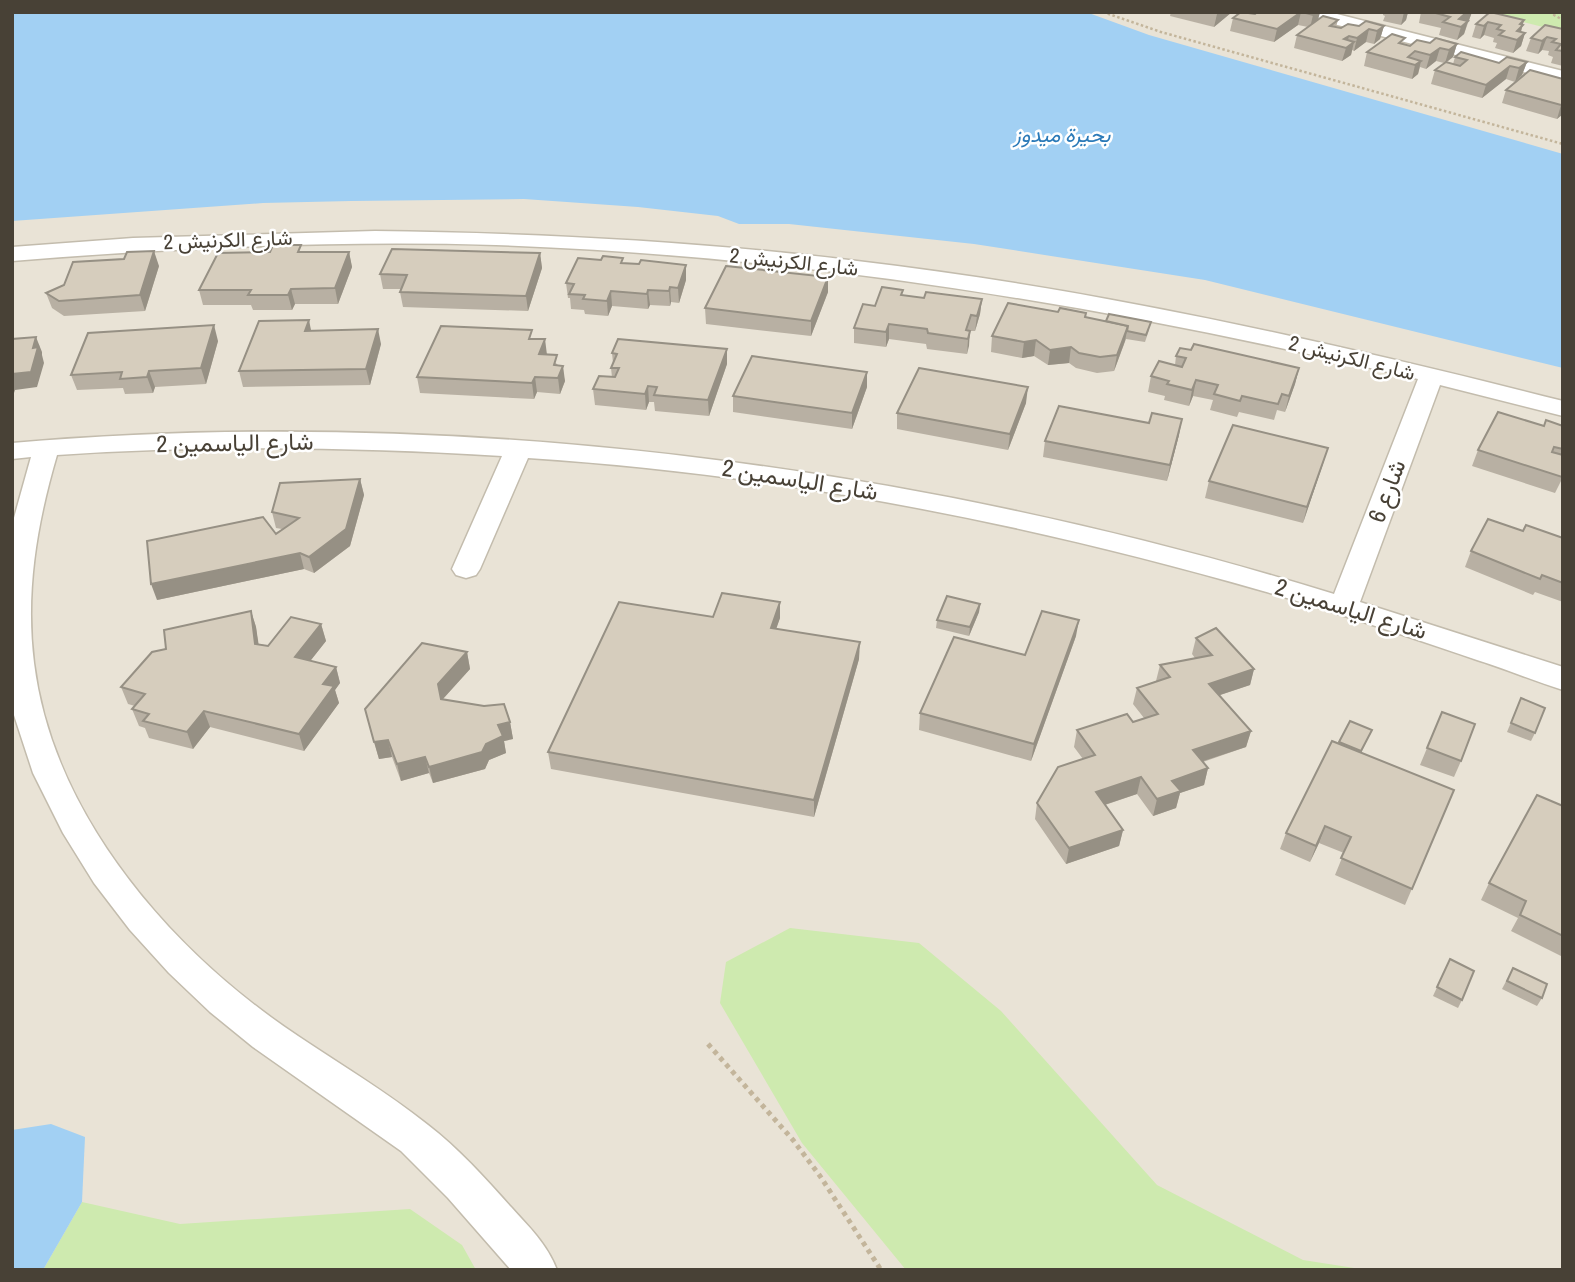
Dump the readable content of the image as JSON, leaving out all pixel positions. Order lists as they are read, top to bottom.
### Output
{
  "streets": {
    "street": ["شارع الكرنيش 2", "شارع الياسمين 2", "شارع 6"]
  },
  "crossings": [
    ["شارع الكرنيش 2", "شارع 6"],
    ["شارع الياسمين 2", "شارع 6"]
  ],
  "water": ["بحيرة ميدوز"]
}
